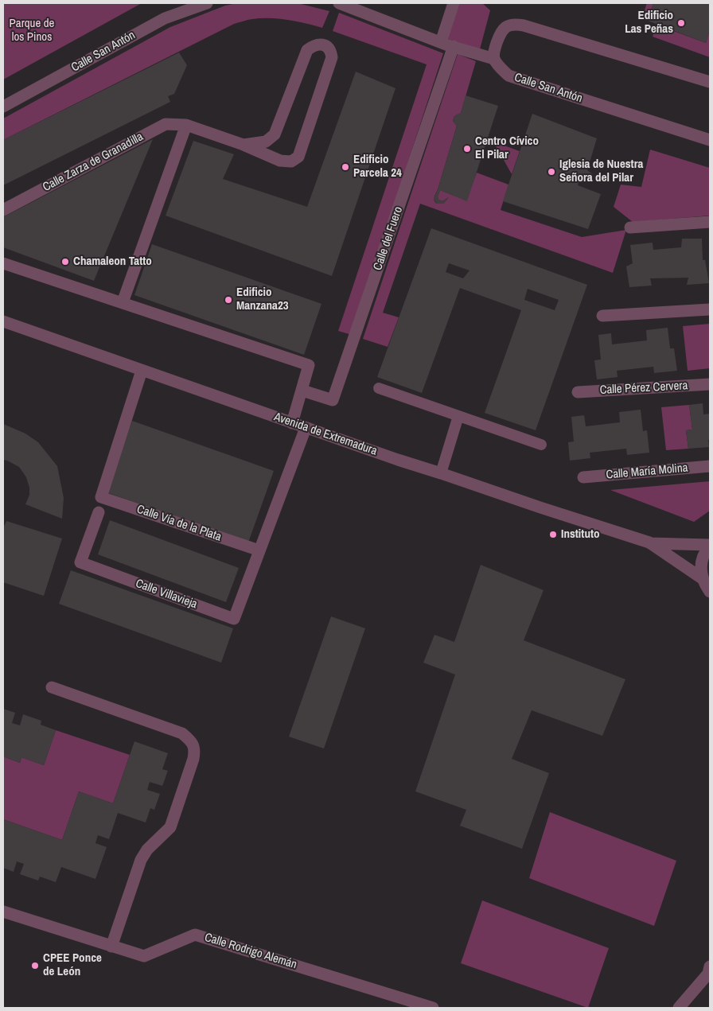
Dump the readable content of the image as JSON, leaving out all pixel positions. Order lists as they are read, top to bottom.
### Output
{
  "streets": {
    "street": [
      "Calle San Antón",
      "Calle Zarza de Granadilla",
      "Calle del Fuero",
      "Calle Pérez Cervera",
      "Avenida de Extremadura",
      "Calle María Molina",
      "Calle Vía de la Plata",
      "Calle Villavieja",
      "Calle Rodrigo Alemán"
    ]
  },
  "crossings": [
    ["Avenida de Extremadura", "Calle Vía de la Plata"],
    ["Calle Vía de la Plata", "Calle Villavieja"]
  ],
  "parks": ["Parque de los Pinos"],
  "places": [
    "Edificio Las Peñas",
    "Centro Cívico El Pilar",
    "Edificio Parcela 24",
    "Iglesia de Nuestra Señora del Pilar",
    "Chamaleon Tatto",
    "Edificio Manzana23",
    "Instituto",
    "CPEE Ponce de León"
  ]
}
